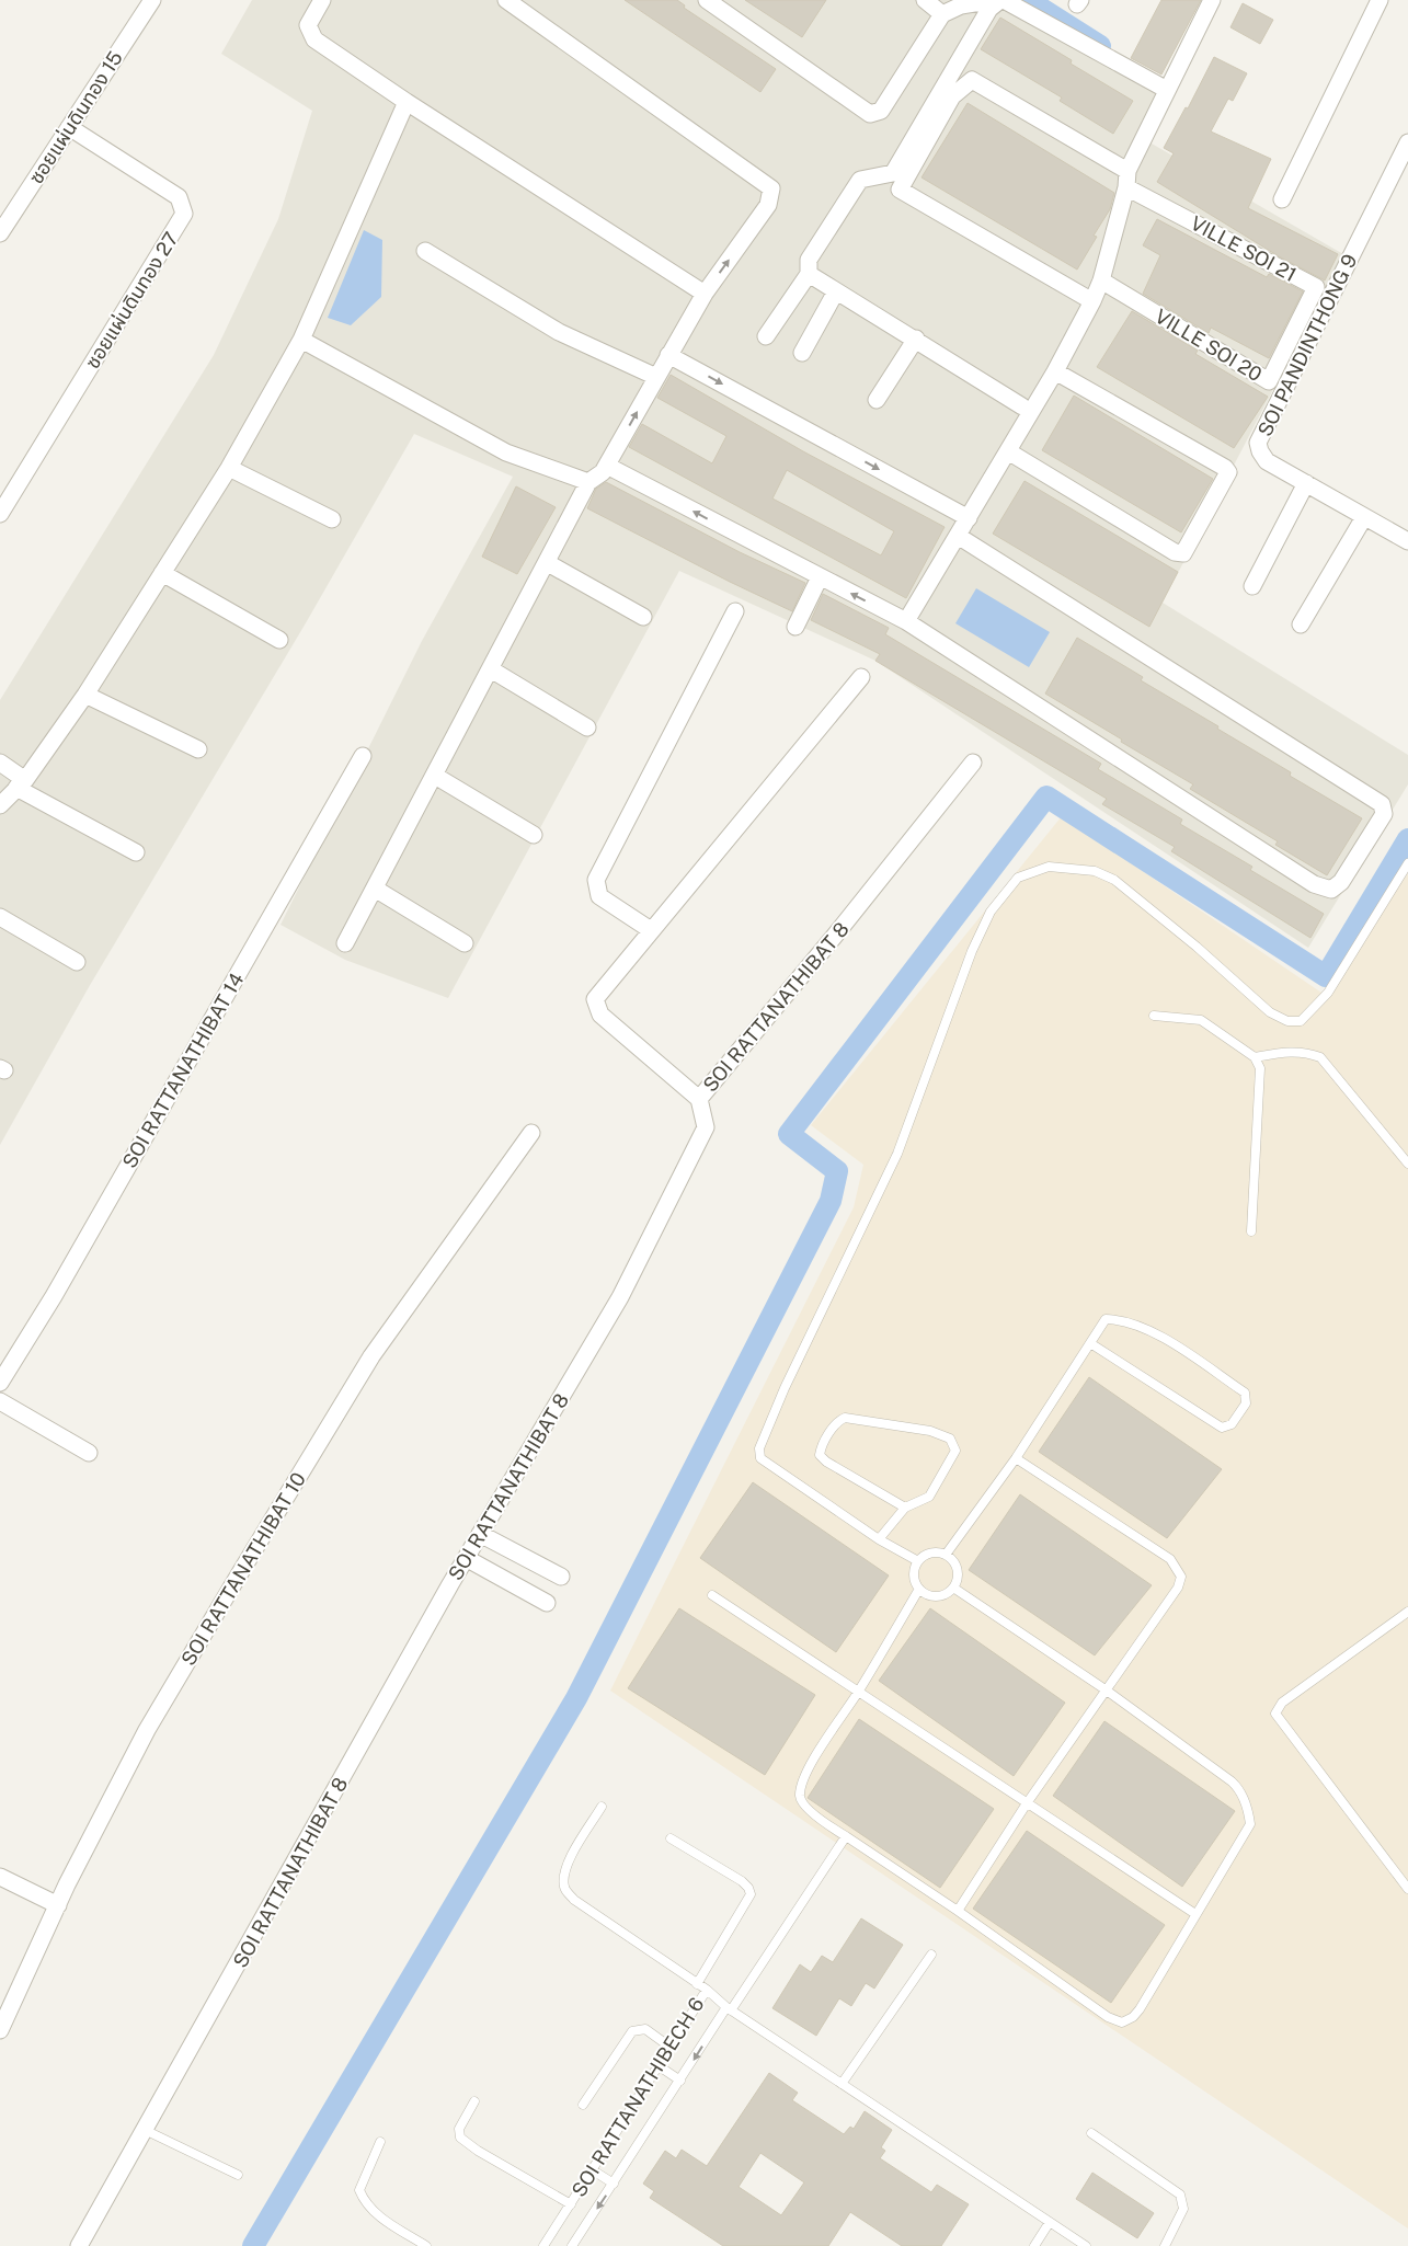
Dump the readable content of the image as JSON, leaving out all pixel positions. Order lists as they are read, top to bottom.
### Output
{
  "streets": {
    "street": [
      "ซอยแผ่นดินทอง 15",
      "VILLE SOI 21",
      "ซอยแผ่นดินทอง 27",
      "VILLE SOI 20",
      "SOI PANDINTHONG 9",
      "SOI RATTANATHIBAT 8",
      "SOI RATTANATHIBAT 14",
      "SOI RATTANATHIBAT 10"
    ],
    "lane": ["SOI RATTANATHIBECH 6"]
  },
  "crossings": [
    ["ซอยแผ่นดินทอง 15", "ซอยแผ่นดินทอง 27"],
    ["VILLE SOI 21", "VILLE SOI 20"]
  ]
}
